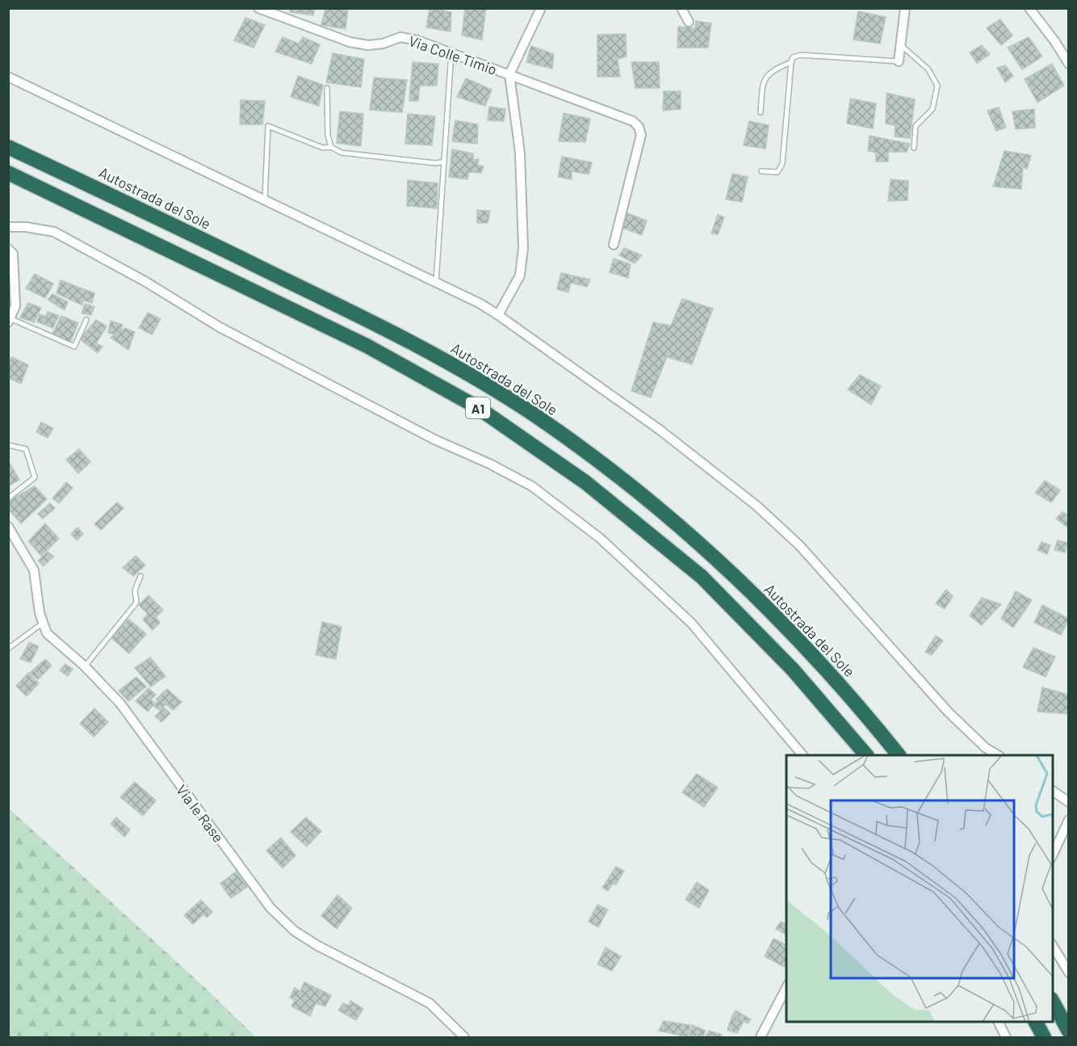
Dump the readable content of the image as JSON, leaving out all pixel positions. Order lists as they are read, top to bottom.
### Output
{
  "streets": {
    "highway": ["Autostrada del Sole", "A1"],
    "street": ["Via Colle Timio", "Via le Rase"]
  }
}
